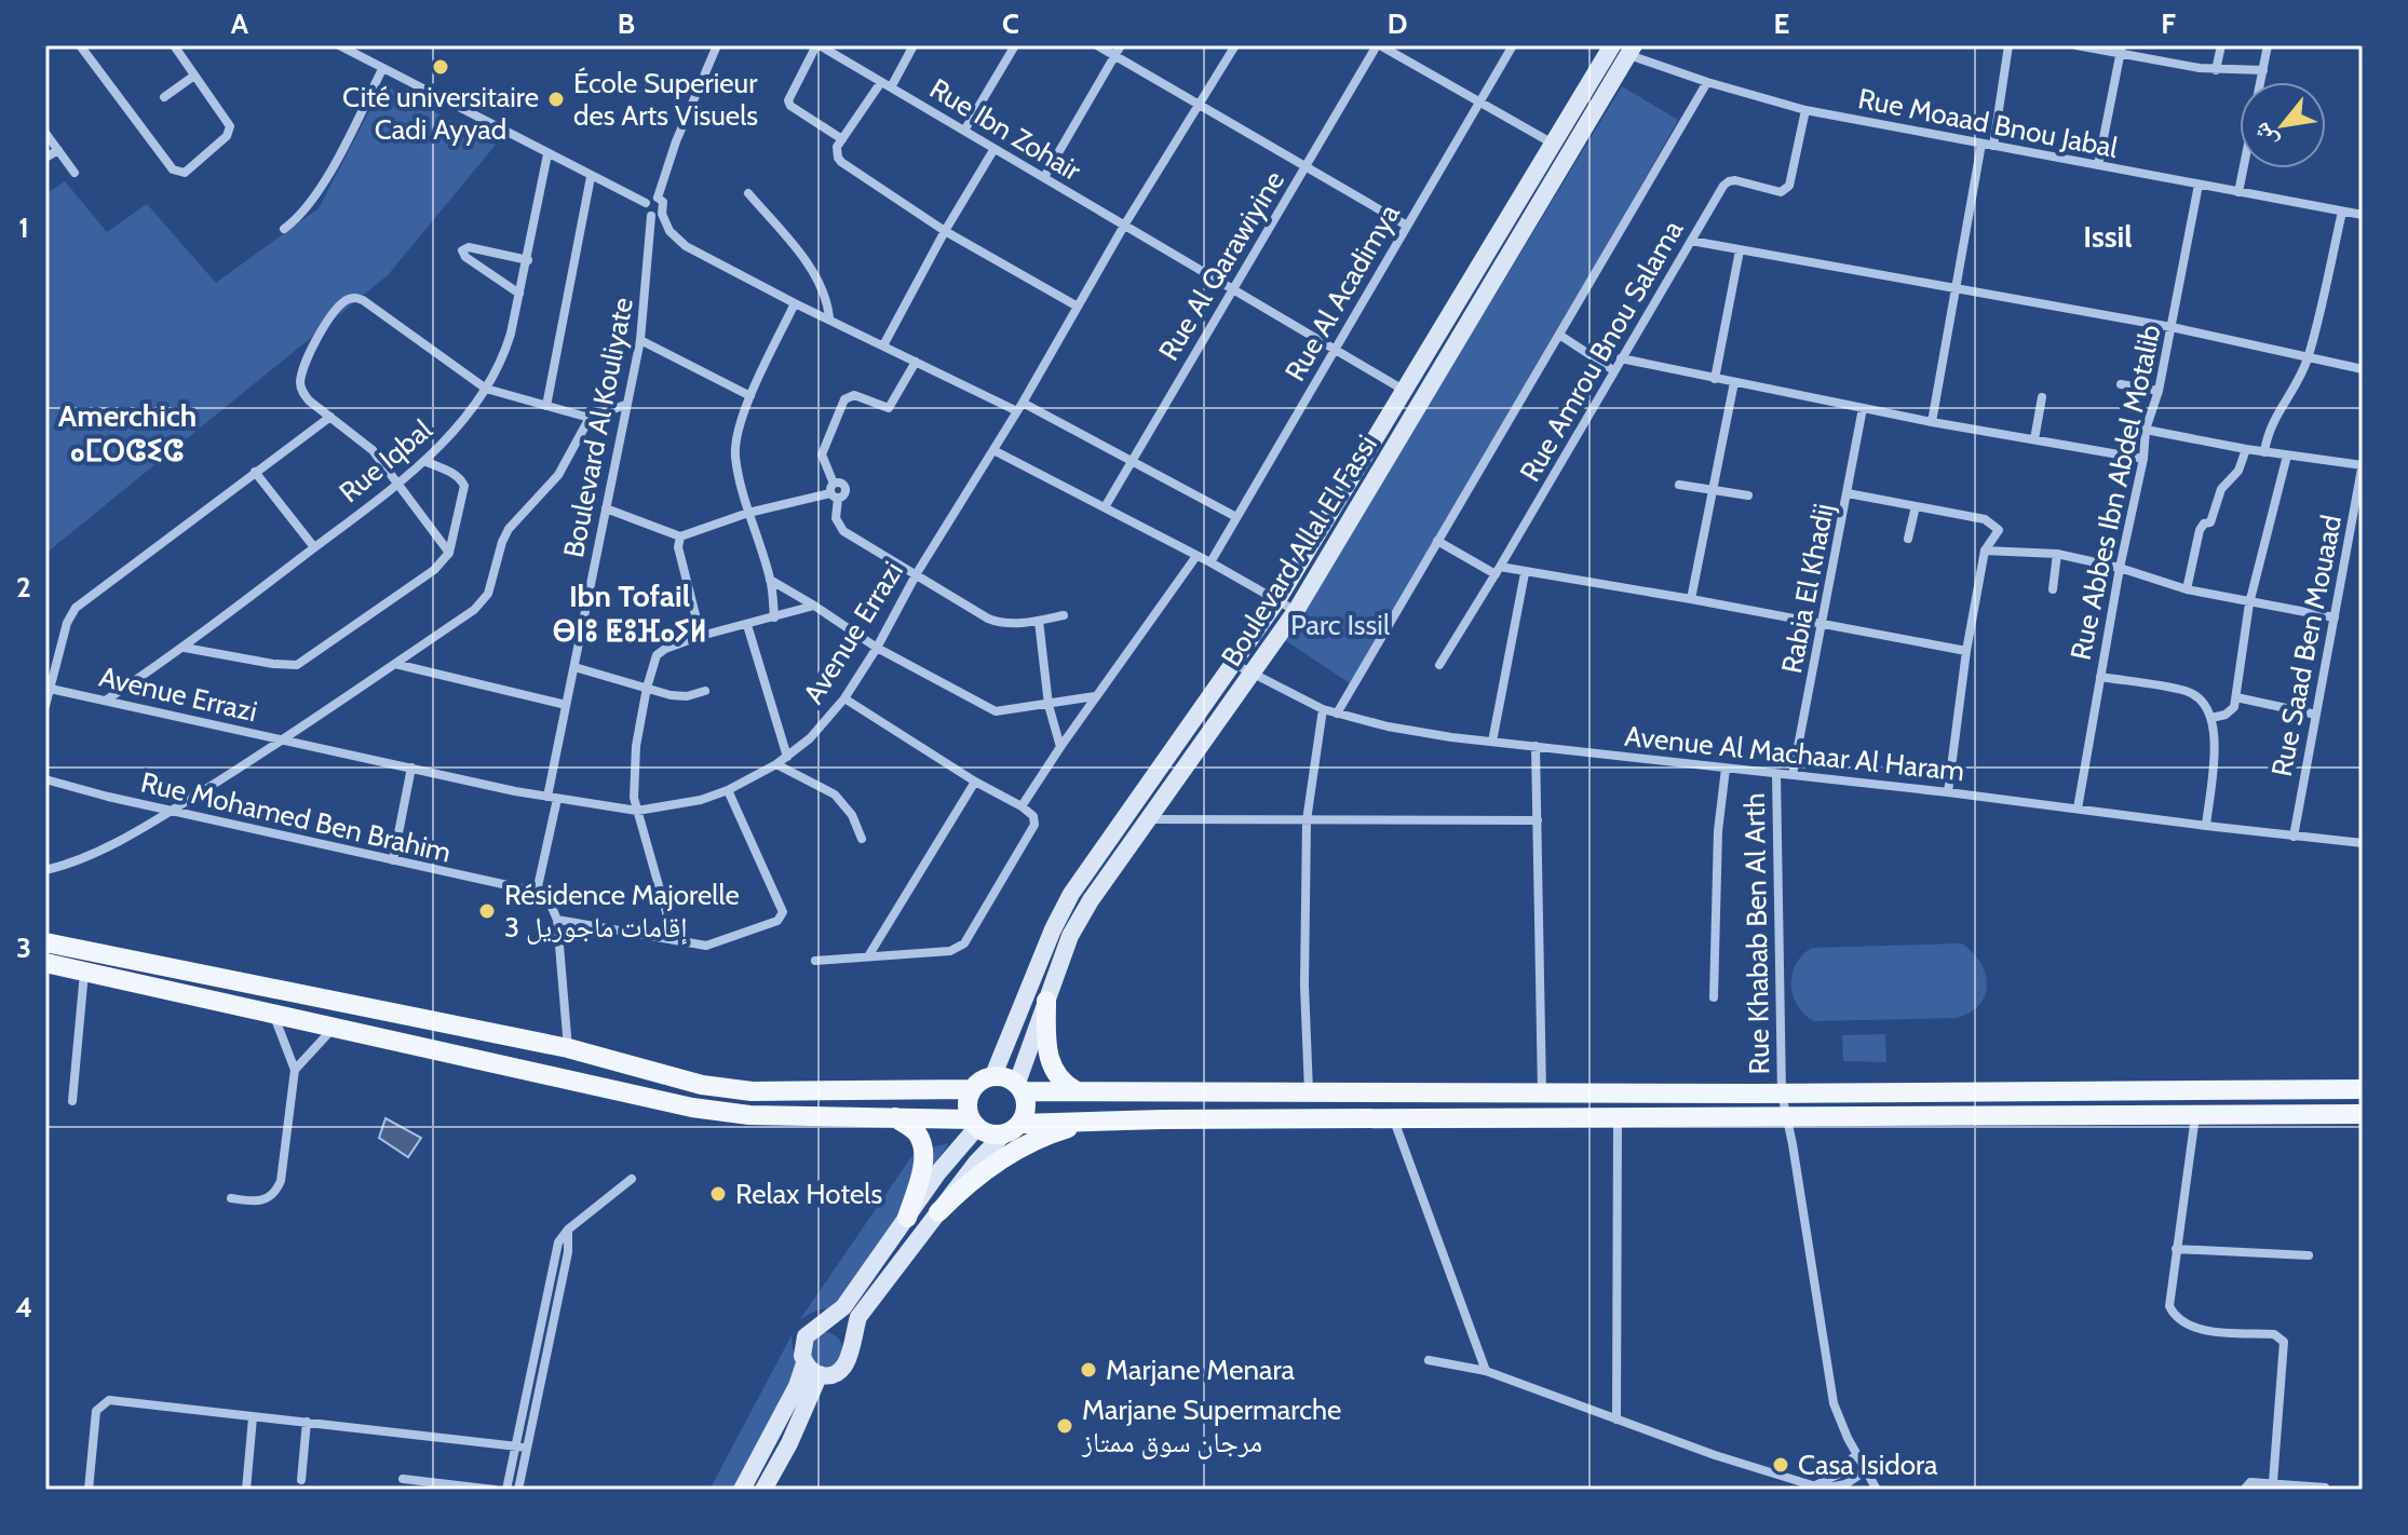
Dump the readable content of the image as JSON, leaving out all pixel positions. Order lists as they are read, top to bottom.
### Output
{
  "streets": {
    "main road": ["Boulevard Allal El Fassi"],
    "street": [
      "Rue Moaad Bnou Jabal",
      "Rue Ibn Zohair",
      "Rue Al Qarawiyine",
      "Rue Al Acadimya",
      "Rue Amrou Bnou Salama",
      "Boulevard Al Kouliyate",
      "Rue Iqbal",
      "Rue Abbes Ibn Abdel Motalib",
      "Rabia El Khadij",
      "Avenue Errazi",
      "Rue Saad Ben Mouaad",
      "Avenue Al Machaar Al Haram",
      "Rue Mohamed Ben Brahim",
      "Rue Khabab Ben Al Arth"
    ]
  },
  "crossings": [
    ["Rue Moaad Bnou Jabal", "Rue Amrou Bnou Salama"],
    ["Rue Moaad Bnou Jabal", "Rue Abbes Ibn Abdel Motalib"],
    ["Rue Moaad Bnou Jabal", "Boulevard Allal El Fassi"],
    ["Rue Ibn Zohair", "Rue Al Qarawiyine"],
    ["Rue Ibn Zohair", "Rue Al Acadimya"],
    ["Rue Ibn Zohair", "Boulevard Allal El Fassi"],
    ["Rue Ibn Zohair", "Avenue Errazi"],
    ["Boulevard Al Kouliyate", "Avenue Errazi"],
    ["Boulevard Al Kouliyate", "Rue Mohamed Ben Brahim"],
    ["Rue Iqbal", "Avenue Errazi"],
    ["Rue Abbes Ibn Abdel Motalib", "Avenue Al Machaar Al Haram"],
    ["Boulevard Allal El Fassi", "Avenue Al Machaar Al Haram"],
    ["Rabia El Khadij", "Avenue Al Machaar Al Haram"],
    ["Rue Saad Ben Mouaad", "Avenue Al Machaar Al Haram"],
    ["Avenue Al Machaar Al Haram", "Rue Khabab Ben Al Arth"]
  ],
  "districts": ["Issil", "Amerchich ⴰⵎⵔⵛⵉⵛ", "Ibn Tofail ⴱⵏⵓ ⵟⵓⴼⴰⵢⵍ"],
  "parks": ["Parc Issil"],
  "places": [
    "Cité universitaire Cadi Ayyad",
    "École Superieur des Arts Visuels",
    "Résidence Majorelle إقامات ماجوريل 3",
    "Relax Hotels",
    "Marjane Menara",
    "Marjane Supermarche مرجان سوق ممتاز",
    "Casa Isidora"
  ],
  "north": "bottom left",
  "grid": {
    "columns": [
      "A",
      "B",
      "C",
      "D",
      "E",
      "F"
    ],
    "rows": [
      "1",
      "2",
      "3",
      "4"
    ]
  }
}
